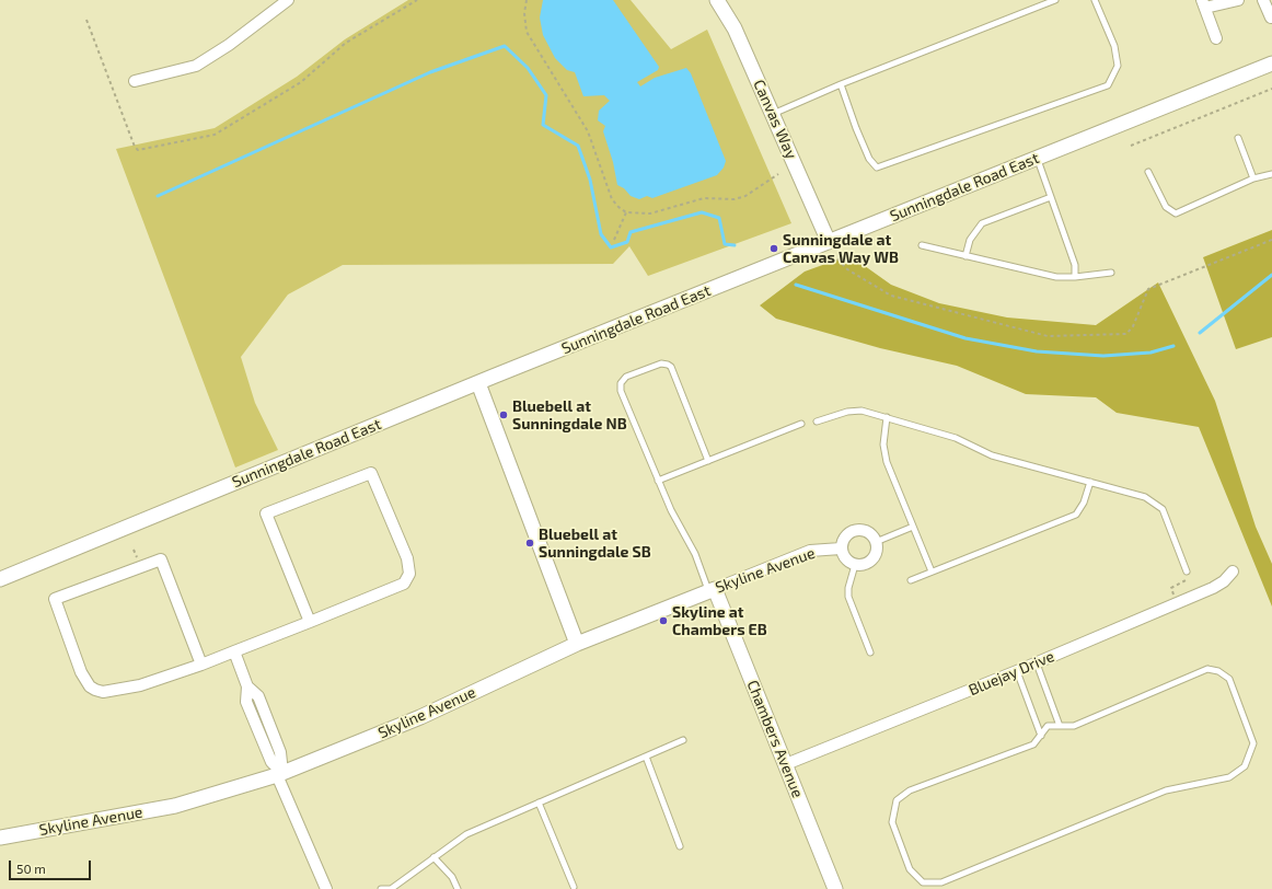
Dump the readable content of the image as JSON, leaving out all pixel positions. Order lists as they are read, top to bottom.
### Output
{
  "streets": {
    "street": [
      "Canvas Way",
      "Sunningdale Road East",
      "Skyline Avenue",
      "Bluejay Drive",
      "Chambers Avenue"
    ]
  },
  "crossings": [
    ["Canvas Way", "Sunningdale Road East"],
    ["Skyline Avenue", "Chambers Avenue"],
    ["Bluejay Drive", "Chambers Avenue"]
  ],
  "places": [
    "Sunningdale at Canvas Way WB",
    "Bluebell at Sunningdale NB",
    "Bluebell at Sunningdale SB",
    "Skyline at Chambers EB"
  ],
  "scale_bar": "50 m"
}
